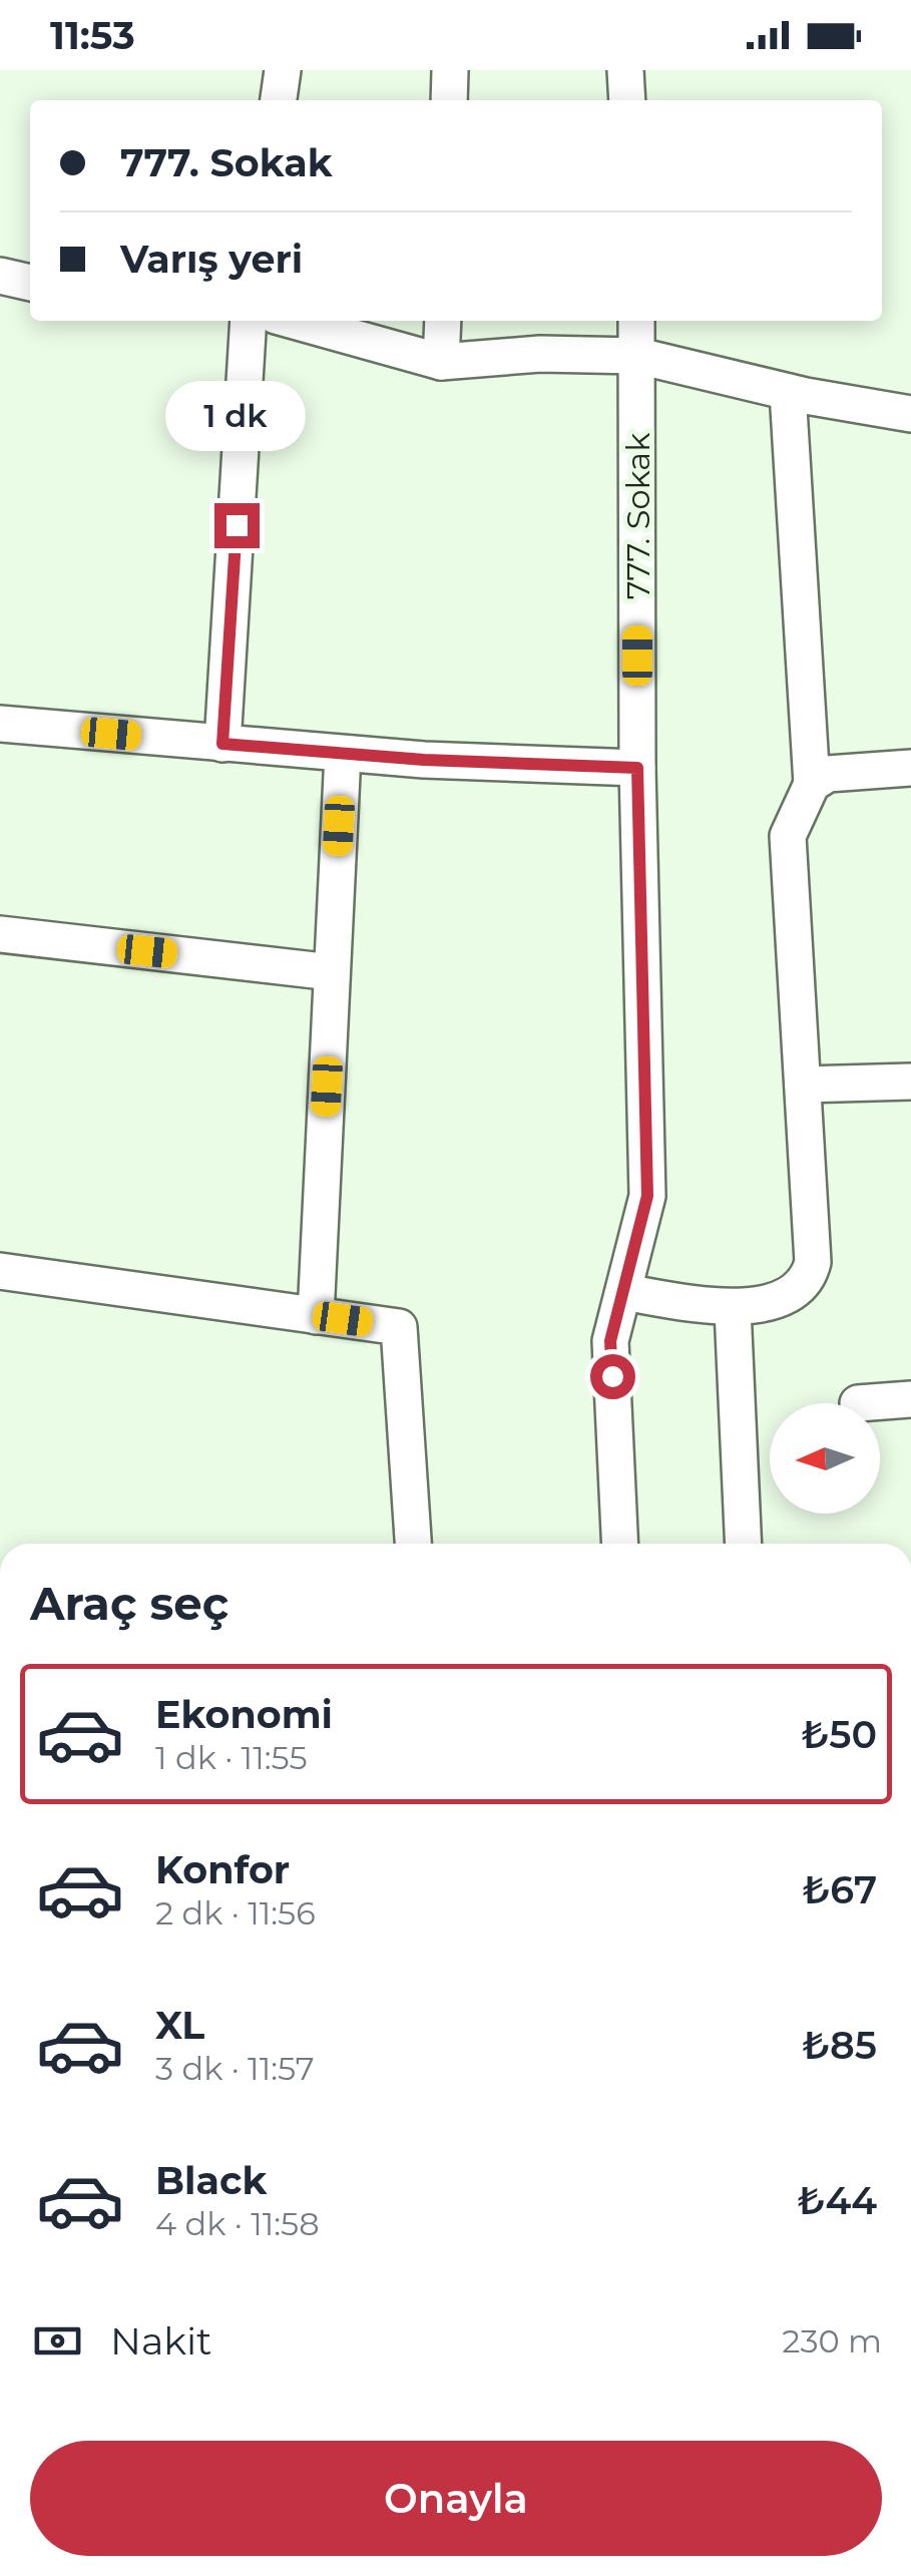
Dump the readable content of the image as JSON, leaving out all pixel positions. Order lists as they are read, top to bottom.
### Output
{
  "streets": {
    "street": ["777. Sokak"]
  },
  "north": "left",
  "page": {
    "status": "11:53",
    "banner": ["777. Sokak", "Varış yeri"],
    "bubble": "1 dk",
    "heading": "Araç seç",
    "list": [
      {
        "name": "Ekonomi",
        "note": "1 dk · 11:55",
        "value": "₺50"
      },
      {
        "name": "Konfor",
        "note": "2 dk · 11:56",
        "value": "₺67"
      },
      {
        "name": "XL",
        "note": "3 dk · 11:57",
        "value": "₺85"
      },
      {
        "name": "Black",
        "note": "4 dk · 11:58",
        "value": "₺44"
      }
    ],
    "pay": ["Nakit", "230 m"],
    "buttons": "Onayla"
  }
}
